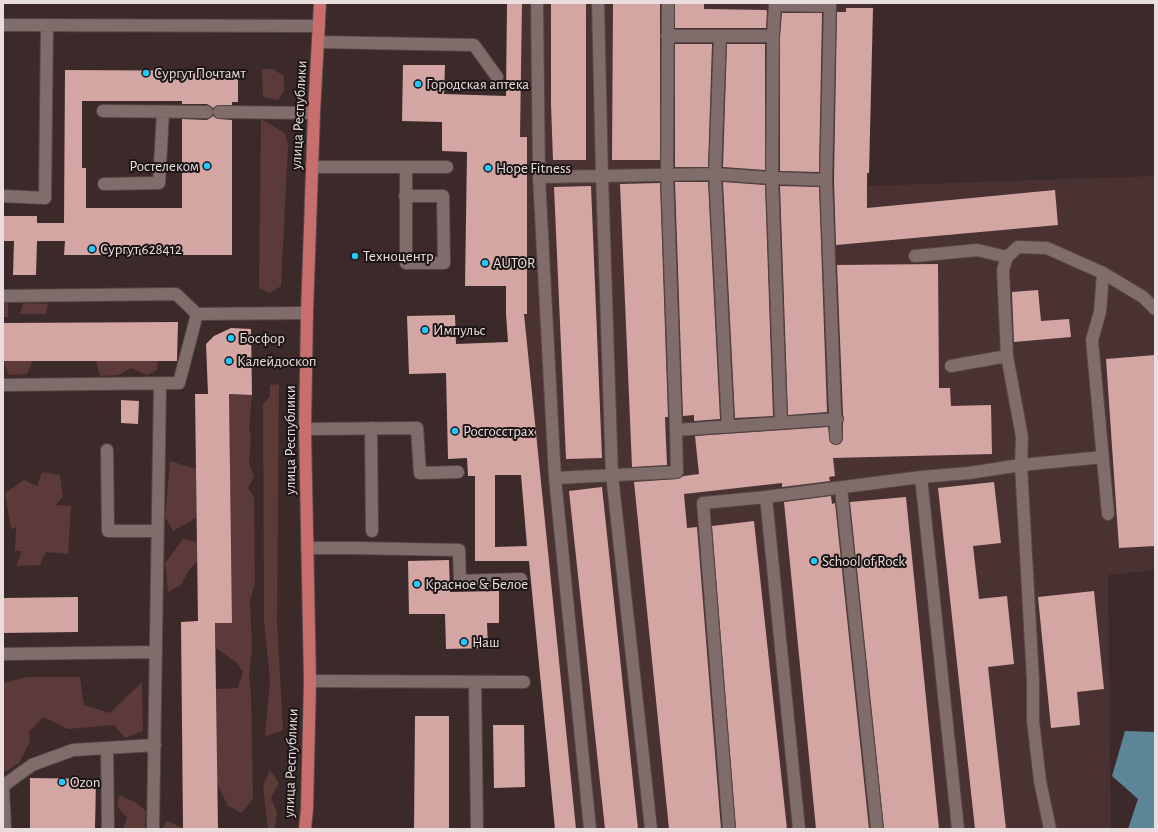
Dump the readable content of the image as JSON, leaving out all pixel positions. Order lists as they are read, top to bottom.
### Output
{
  "streets": {
    "main road": ["улица Республики"]
  },
  "places": [
    "Сургут Почтамт",
    "Городская аптека",
    "Ростелеком",
    "Hope Fitness",
    "Сургут 628412",
    "Техноцентр",
    "AUTOR",
    "Импульс",
    "Босфор",
    "Калейдоскоп",
    "Росгосстрах",
    "School of Rock",
    "Красное & Белое",
    "Наш",
    "Ozon"
  ]
}
